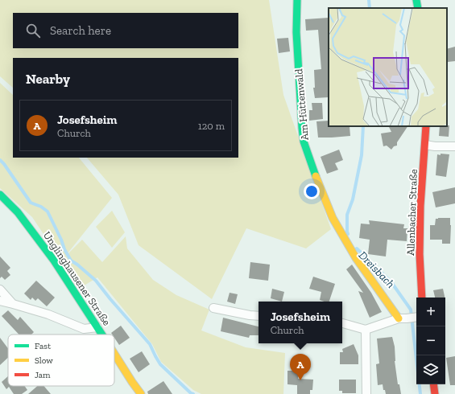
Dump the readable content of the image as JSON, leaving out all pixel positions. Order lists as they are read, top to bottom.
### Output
{
  "streets": {
    "main road": ["Am Hüttenwald", "Allenbacher Straße", "Unglinghausener Straße"]
  },
  "water": ["Dreisbach"],
  "legend": ["Fast", "Slow", "Jam"],
  "page": {
    "search": "Search here",
    "heading": "Nearby",
    "list": [
      {
        "mark": "A",
        "name": "Josefsheim",
        "note": "Church",
        "value": "120 m"
      }
    ],
    "map_buttons": ["+", "−"],
    "popup": ["Josefsheim", "Church"],
    "pins": "A"
  }
}
